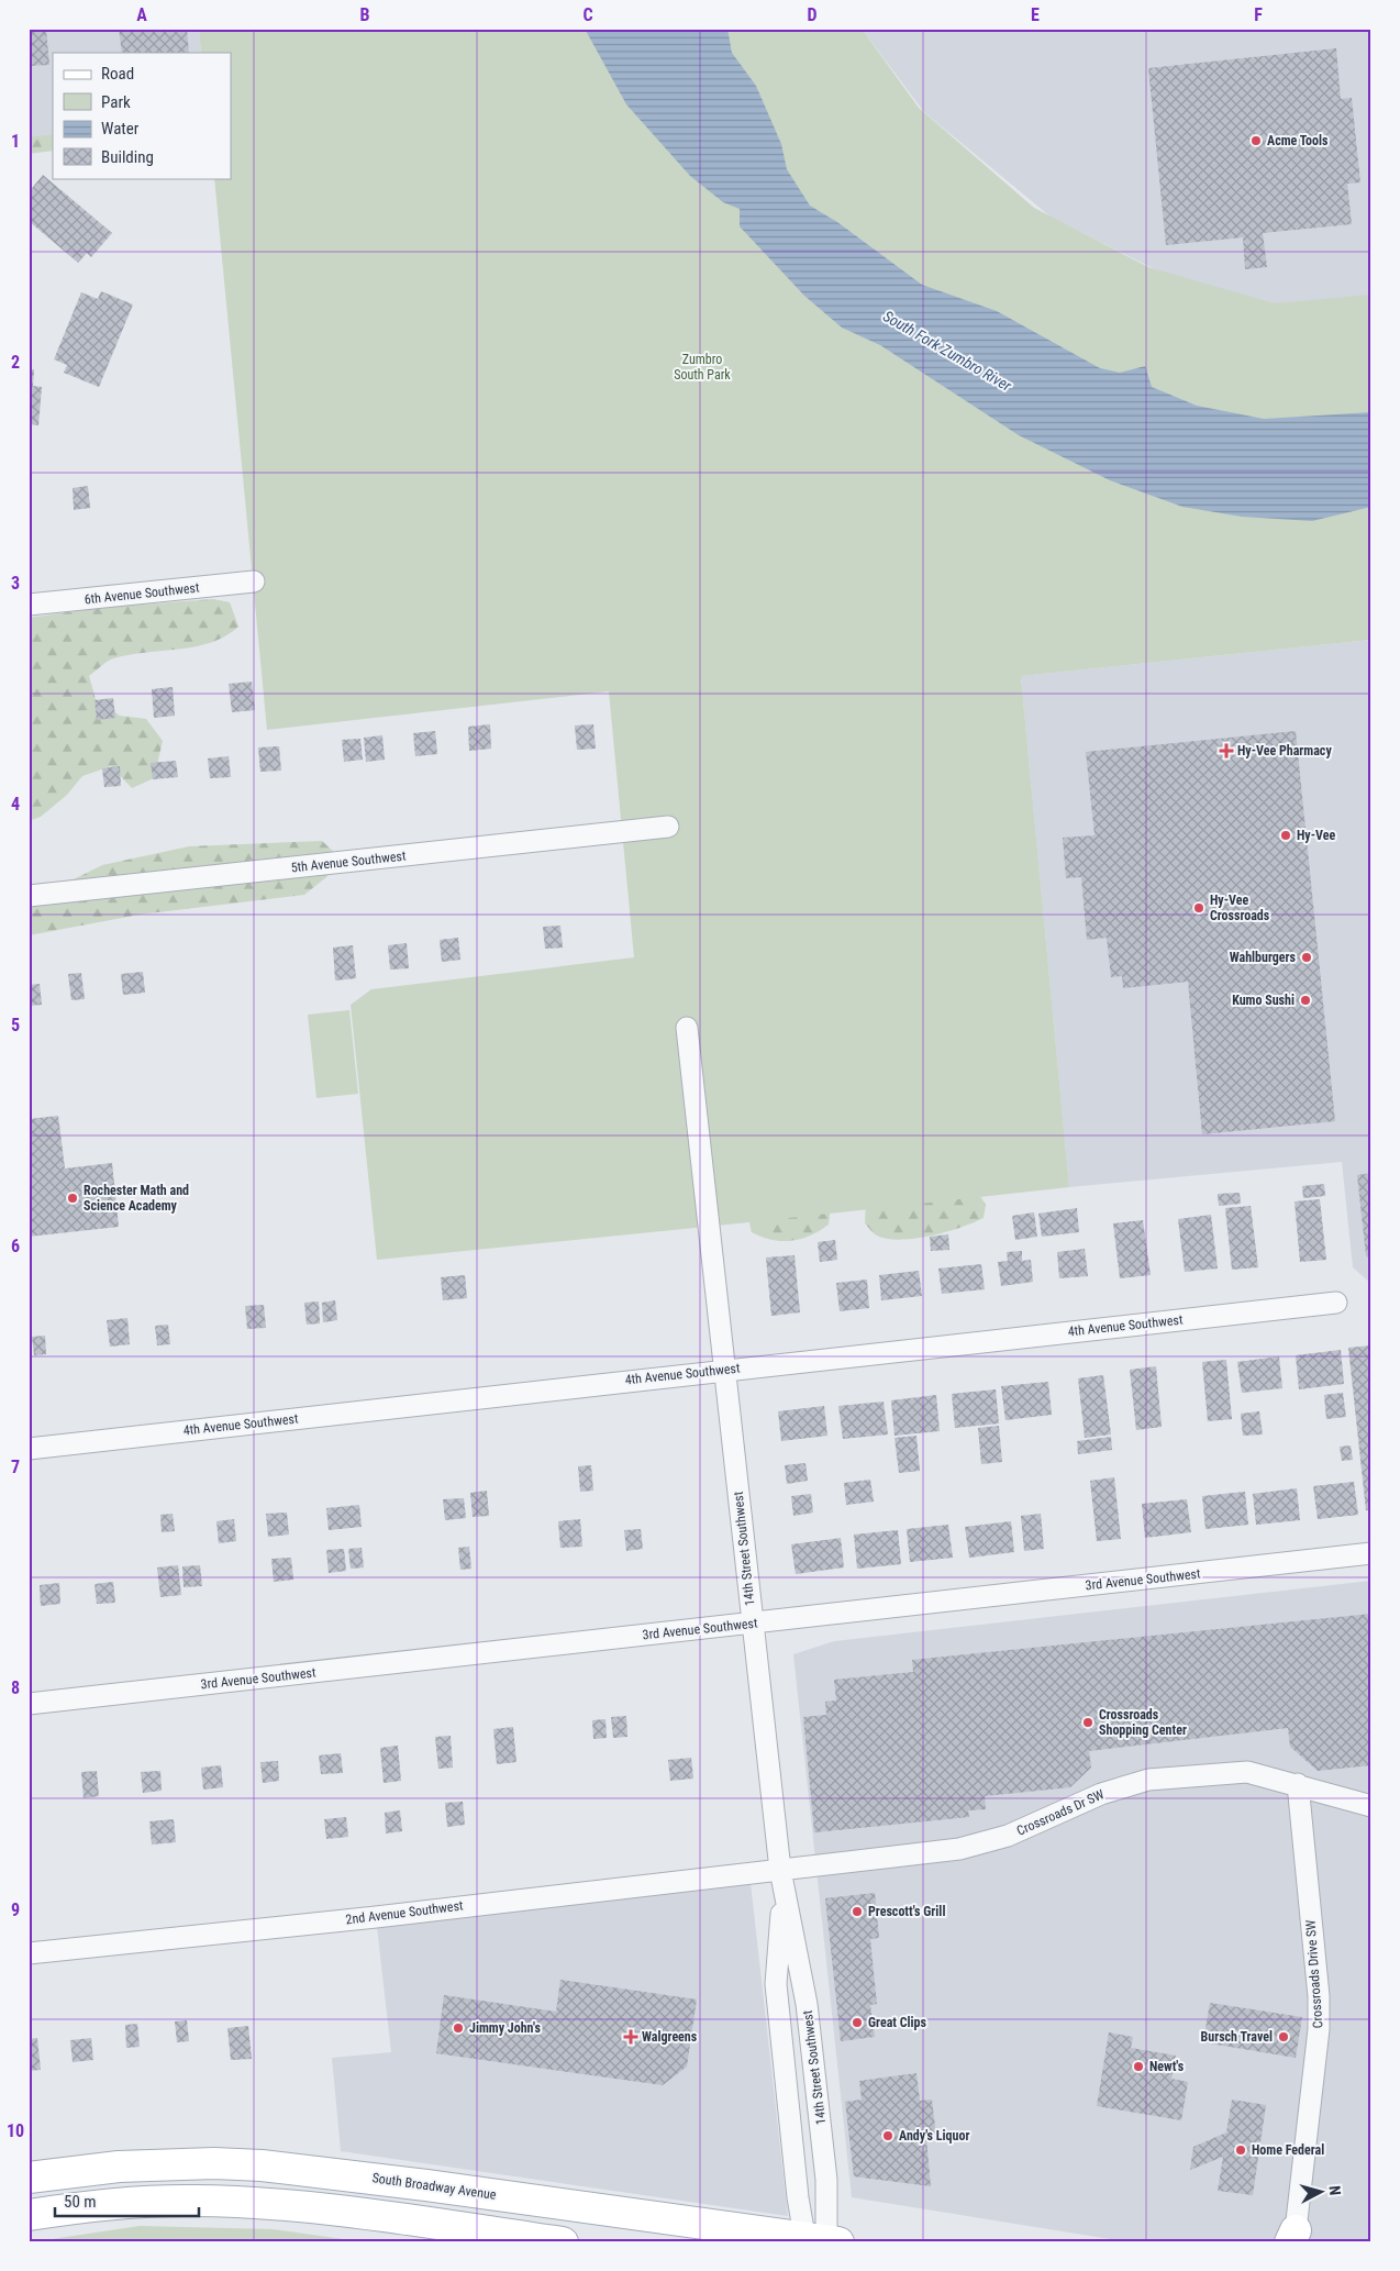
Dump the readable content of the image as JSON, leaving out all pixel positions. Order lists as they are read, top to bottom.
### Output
{
  "streets": {
    "main road": ["South Broadway Avenue"],
    "street": [
      "6th Avenue Southwest",
      "5th Avenue Southwest",
      "4th Avenue Southwest",
      "14th Street Southwest",
      "3rd Avenue Southwest",
      "Crossroads Dr SW",
      "2nd Avenue Southwest",
      "Crossroads Drive SW"
    ]
  },
  "crossings": [
    ["4th Avenue Southwest", "14th Street Southwest"],
    ["14th Street Southwest", "3rd Avenue Southwest"],
    ["14th Street Southwest", "Crossroads Dr SW"],
    ["14th Street Southwest", "2nd Avenue Southwest"],
    ["14th Street Southwest", "South Broadway Avenue"],
    ["Crossroads Dr SW", "2nd Avenue Southwest"],
    ["Crossroads Dr SW", "Crossroads Drive SW"]
  ],
  "water": ["South Fork Zumbro River"],
  "parks": ["Zumbro South Park"],
  "places": {
    "other": [
      "Acme Tools",
      "Hy-Vee",
      "Hy-Vee Crossroads",
      "Wahlburgers",
      "Kumo Sushi",
      "Rochester Math and Science Academy",
      "Crossroads Shopping Center",
      "Prescott's Grill",
      "Great Clips",
      "Jimmy John's",
      "Bursch Travel",
      "Newt's",
      "Andy's Liquor",
      "Home Federal"
    ],
    "health": ["Hy-Vee Pharmacy", "Walgreens"]
  },
  "legend": [
    "Road",
    "Park",
    "Water",
    "Building"
  ],
  "scale_bar": "50 m",
  "north": "right",
  "grid": {
    "columns": [
      "A",
      "B",
      "C",
      "D",
      "E",
      "F"
    ],
    "rows": [
      "1",
      "2",
      "3",
      "4",
      "5",
      "6",
      "7",
      "8",
      "9",
      "10"
    ]
  }
}
